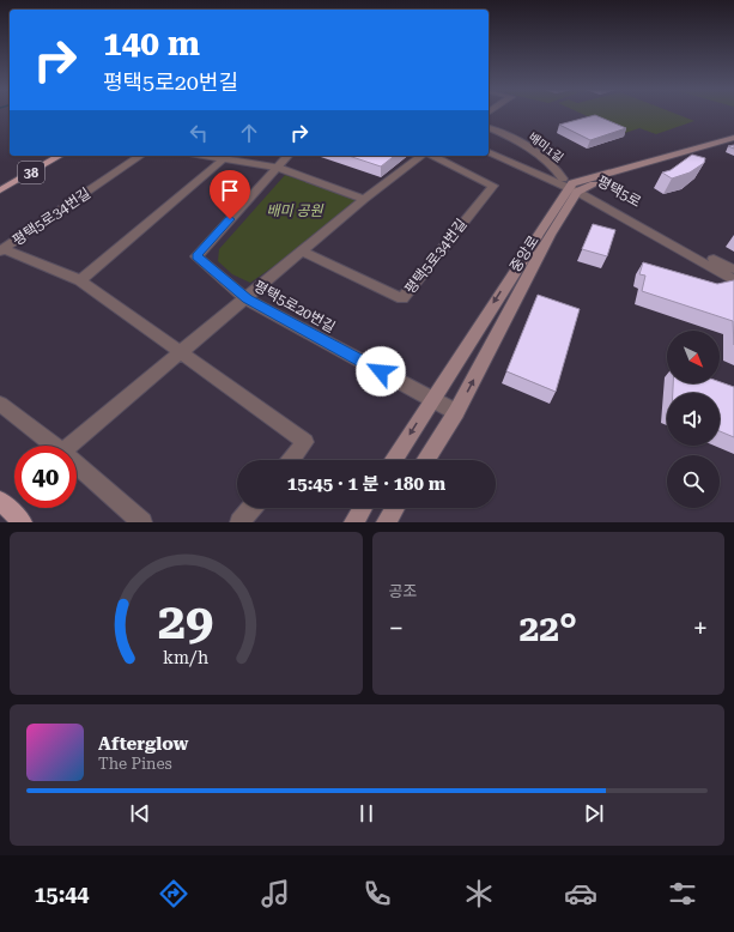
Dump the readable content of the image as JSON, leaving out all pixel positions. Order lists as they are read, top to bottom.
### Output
{
  "streets": {
    "main road": ["38", "중앙로"],
    "street": [
      "배미1길",
      "평택5로",
      "평택5로34번길",
      "평택5로20번길"
    ]
  },
  "crossings": [
    ["배미1길", "평택5로"],
    ["배미1길", "중앙로"],
    ["평택5로", "중앙로"],
    ["평택5로34번길", "평택5로20번길"],
    ["중앙로", "평택5로20번길"]
  ],
  "parks": ["배미 공원"],
  "north": "bottom right",
  "page": {
    "turn": ["140 m", "평택5로20번길"],
    "limit": "40",
    "trip": "15:45 · 1 분 · 180 m",
    "tile": "공조",
    "heat": ["−", "22°", "+"],
    "song": ["Afterglow", "The Pines"],
    "tabs": "15:44",
    "gauge": ["29", "km/h"]
  }
}
